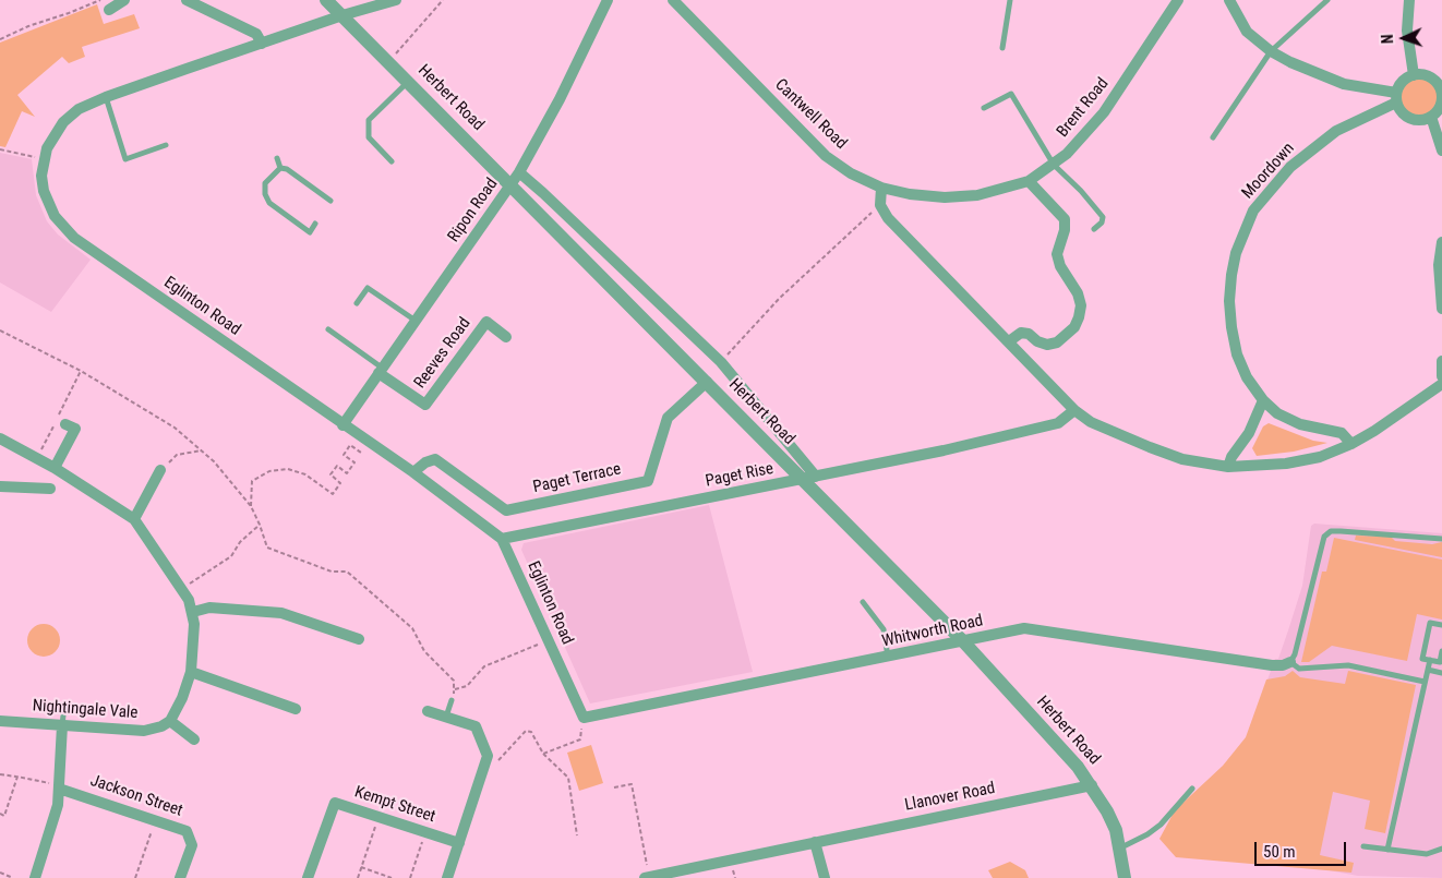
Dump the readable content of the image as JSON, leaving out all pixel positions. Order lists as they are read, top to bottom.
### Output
{
  "streets": {
    "street": [
      "Herbert Road",
      "Brent Road",
      "Cantwell Road",
      "Moordown",
      "Ripon Road",
      "Eglinton Road",
      "Reeves Road",
      "Paget Rise",
      "Paget Terrace",
      "Whitworth Road",
      "Nightingale Vale",
      "Jackson Street",
      "Llanover Road",
      "Kempt Street"
    ]
  },
  "crossings": [
    ["Herbert Road", "Ripon Road"],
    ["Herbert Road", "Eglinton Road"],
    ["Herbert Road", "Paget Rise"],
    ["Herbert Road", "Paget Terrace"],
    ["Herbert Road", "Whitworth Road"],
    ["Herbert Road", "Llanover Road"],
    ["Brent Road", "Cantwell Road"],
    ["Ripon Road", "Eglinton Road"],
    ["Ripon Road", "Reeves Road"],
    ["Eglinton Road", "Paget Rise"],
    ["Eglinton Road", "Paget Terrace"],
    ["Eglinton Road", "Whitworth Road"]
  ],
  "scale_bar": "50 m",
  "north": "left"
}
